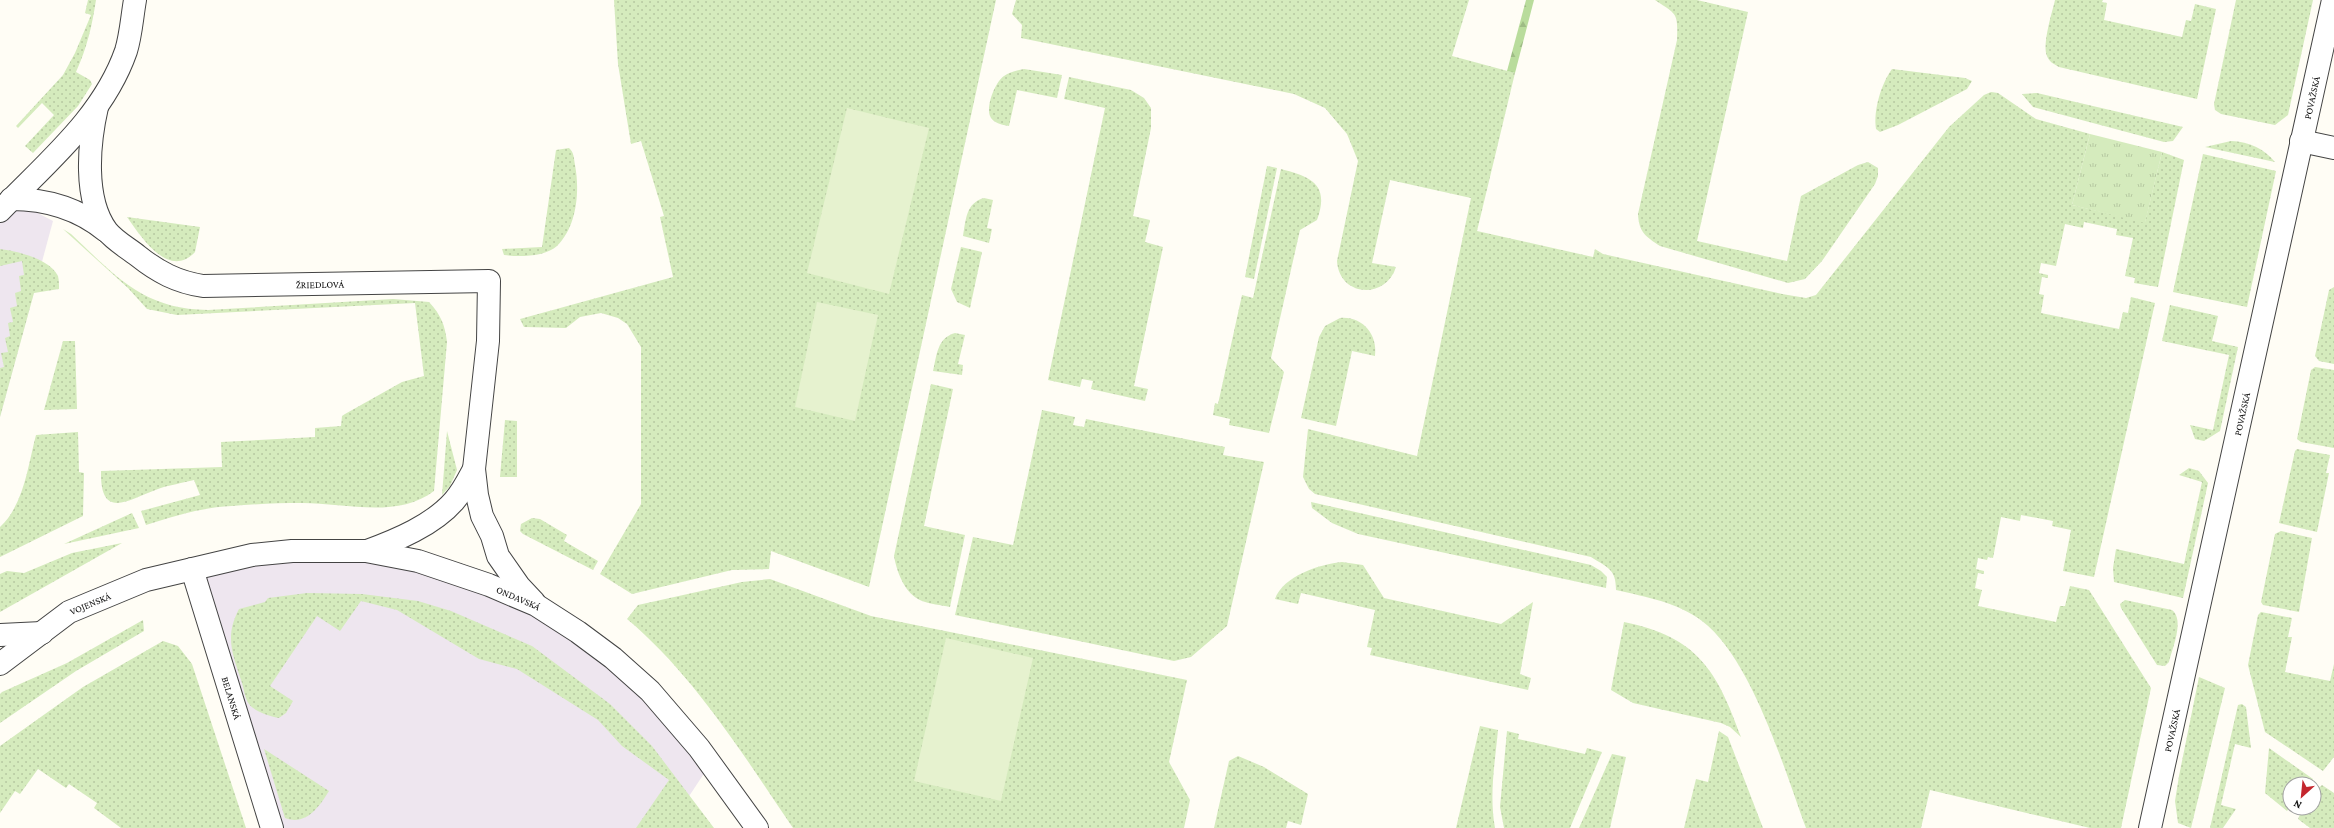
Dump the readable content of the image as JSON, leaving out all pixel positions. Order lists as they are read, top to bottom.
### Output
{
  "streets": {
    "street": [
      "POVAŽSKÁ",
      "ŽRIEDLOVÁ",
      "ONDAVSKÁ",
      "VOJENSKÁ",
      "BELANSKÁ"
    ]
  },
  "crossings": [
    ["ONDAVSKÁ", "VOJENSKÁ"],
    ["ONDAVSKÁ", "BELANSKÁ"],
    ["VOJENSKÁ", "BELANSKÁ"]
  ],
  "north": "bottom left"
}
